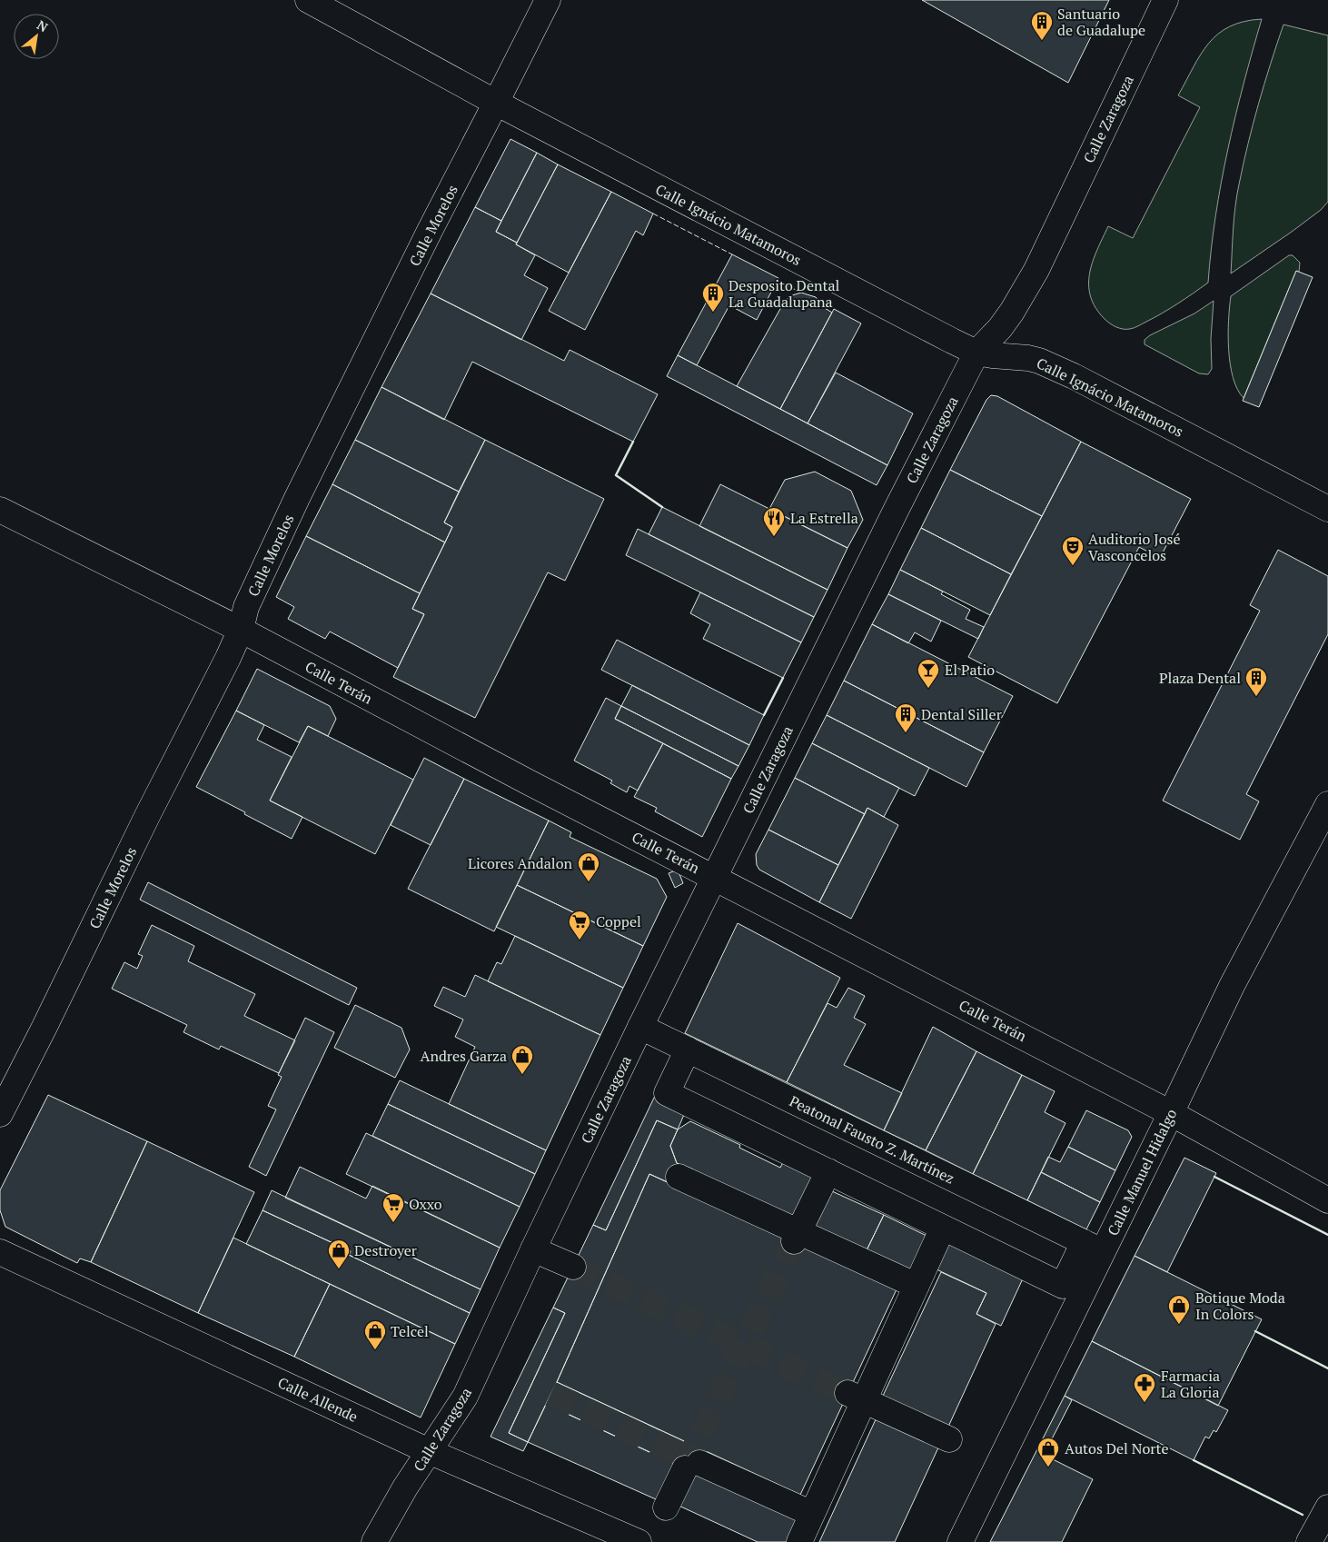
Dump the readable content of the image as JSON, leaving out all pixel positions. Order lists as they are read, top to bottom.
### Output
{
  "streets": {
    "street": [
      "Calle Zaragoza",
      "Calle Ignácio Matamoros",
      "Calle Morelos",
      "Calle Terán",
      "Peatonal Fausto Z. Martínez",
      "Calle Manuel Hidalgo",
      "Calle Allende"
    ]
  },
  "crossings": [
    ["Calle Zaragoza", "Calle Ignácio Matamoros"],
    ["Calle Zaragoza", "Calle Terán"],
    ["Calle Zaragoza", "Peatonal Fausto Z. Martínez"],
    ["Calle Zaragoza", "Calle Allende"],
    ["Calle Ignácio Matamoros", "Calle Morelos"],
    ["Calle Morelos", "Calle Terán"],
    ["Calle Terán", "Calle Manuel Hidalgo"],
    ["Peatonal Fausto Z. Martínez", "Calle Manuel Hidalgo"]
  ],
  "places": {
    "building": [
      "Santuario de Guadalupe",
      "Desposito Dental La Guadalupana",
      "Plaza Dental",
      "Dental Siller"
    ],
    "restaurant": ["La Estrella"],
    "theatre": ["Auditorio José Vasconcelos"],
    "bar": ["El Patio"],
    "shop": [
      "Licores Andalon",
      "Andres Garza",
      "Destroyer",
      "Botique Moda In Colors",
      "Telcel",
      "Autos Del Norte"
    ],
    "supermarket": ["Coppel", "Oxxo"],
    "pharmacy": ["Farmacia La Gloria"]
  },
  "north": "top right"
}
